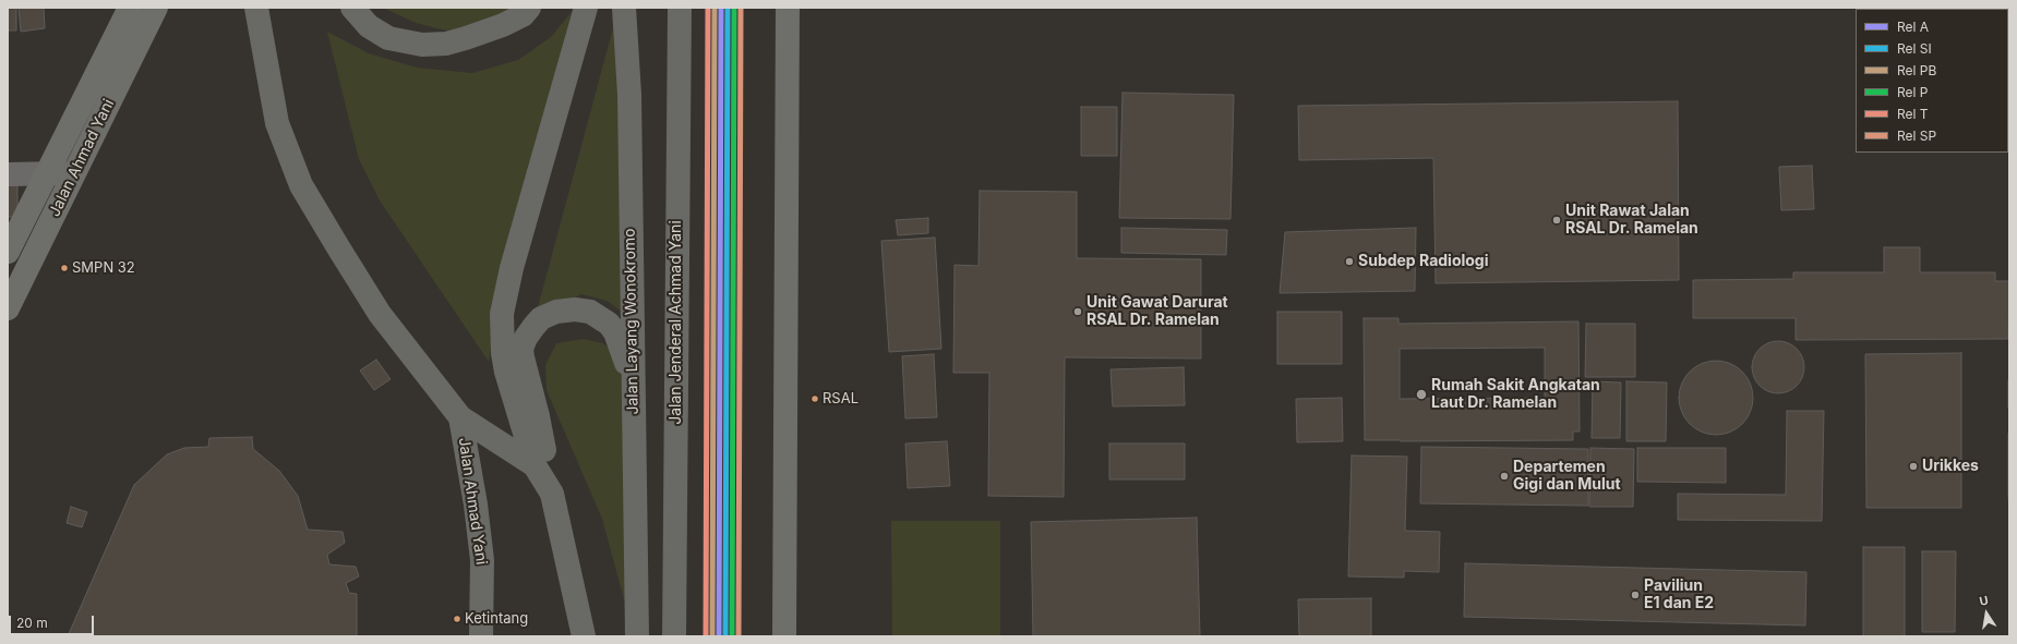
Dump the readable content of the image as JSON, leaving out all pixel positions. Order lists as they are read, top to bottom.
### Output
{
  "streets": {
    "highway": ["Jalan Ahmad Yani", "Jalan Layang Wonokromo", "Jalan Jenderal Achmad Yani"]
  },
  "places": [
    "Unit Rawat Jalan RSAL Dr. Ramelan",
    "Subdep Radiologi",
    "SMPN 32",
    "Unit Gawat Darurat RSAL Dr. Ramelan",
    "Rumah Sakit Angkatan Laut Dr. Ramelan",
    "RSAL",
    "Urikkes",
    "Departemen Gigi dan Mulut",
    "Paviliun E1 dan E2",
    "Ketintang"
  ],
  "lines": [
    "rail line A",
    "rail line SI",
    "rail line PB",
    "rail line P",
    "rail line T",
    "rail line SP"
  ],
  "legend": [
    "Rel A",
    "Rel SI",
    "Rel PB",
    "Rel P",
    "Rel T",
    "Rel SP"
  ],
  "scale_bar": "20 m",
  "north": "top"
}
